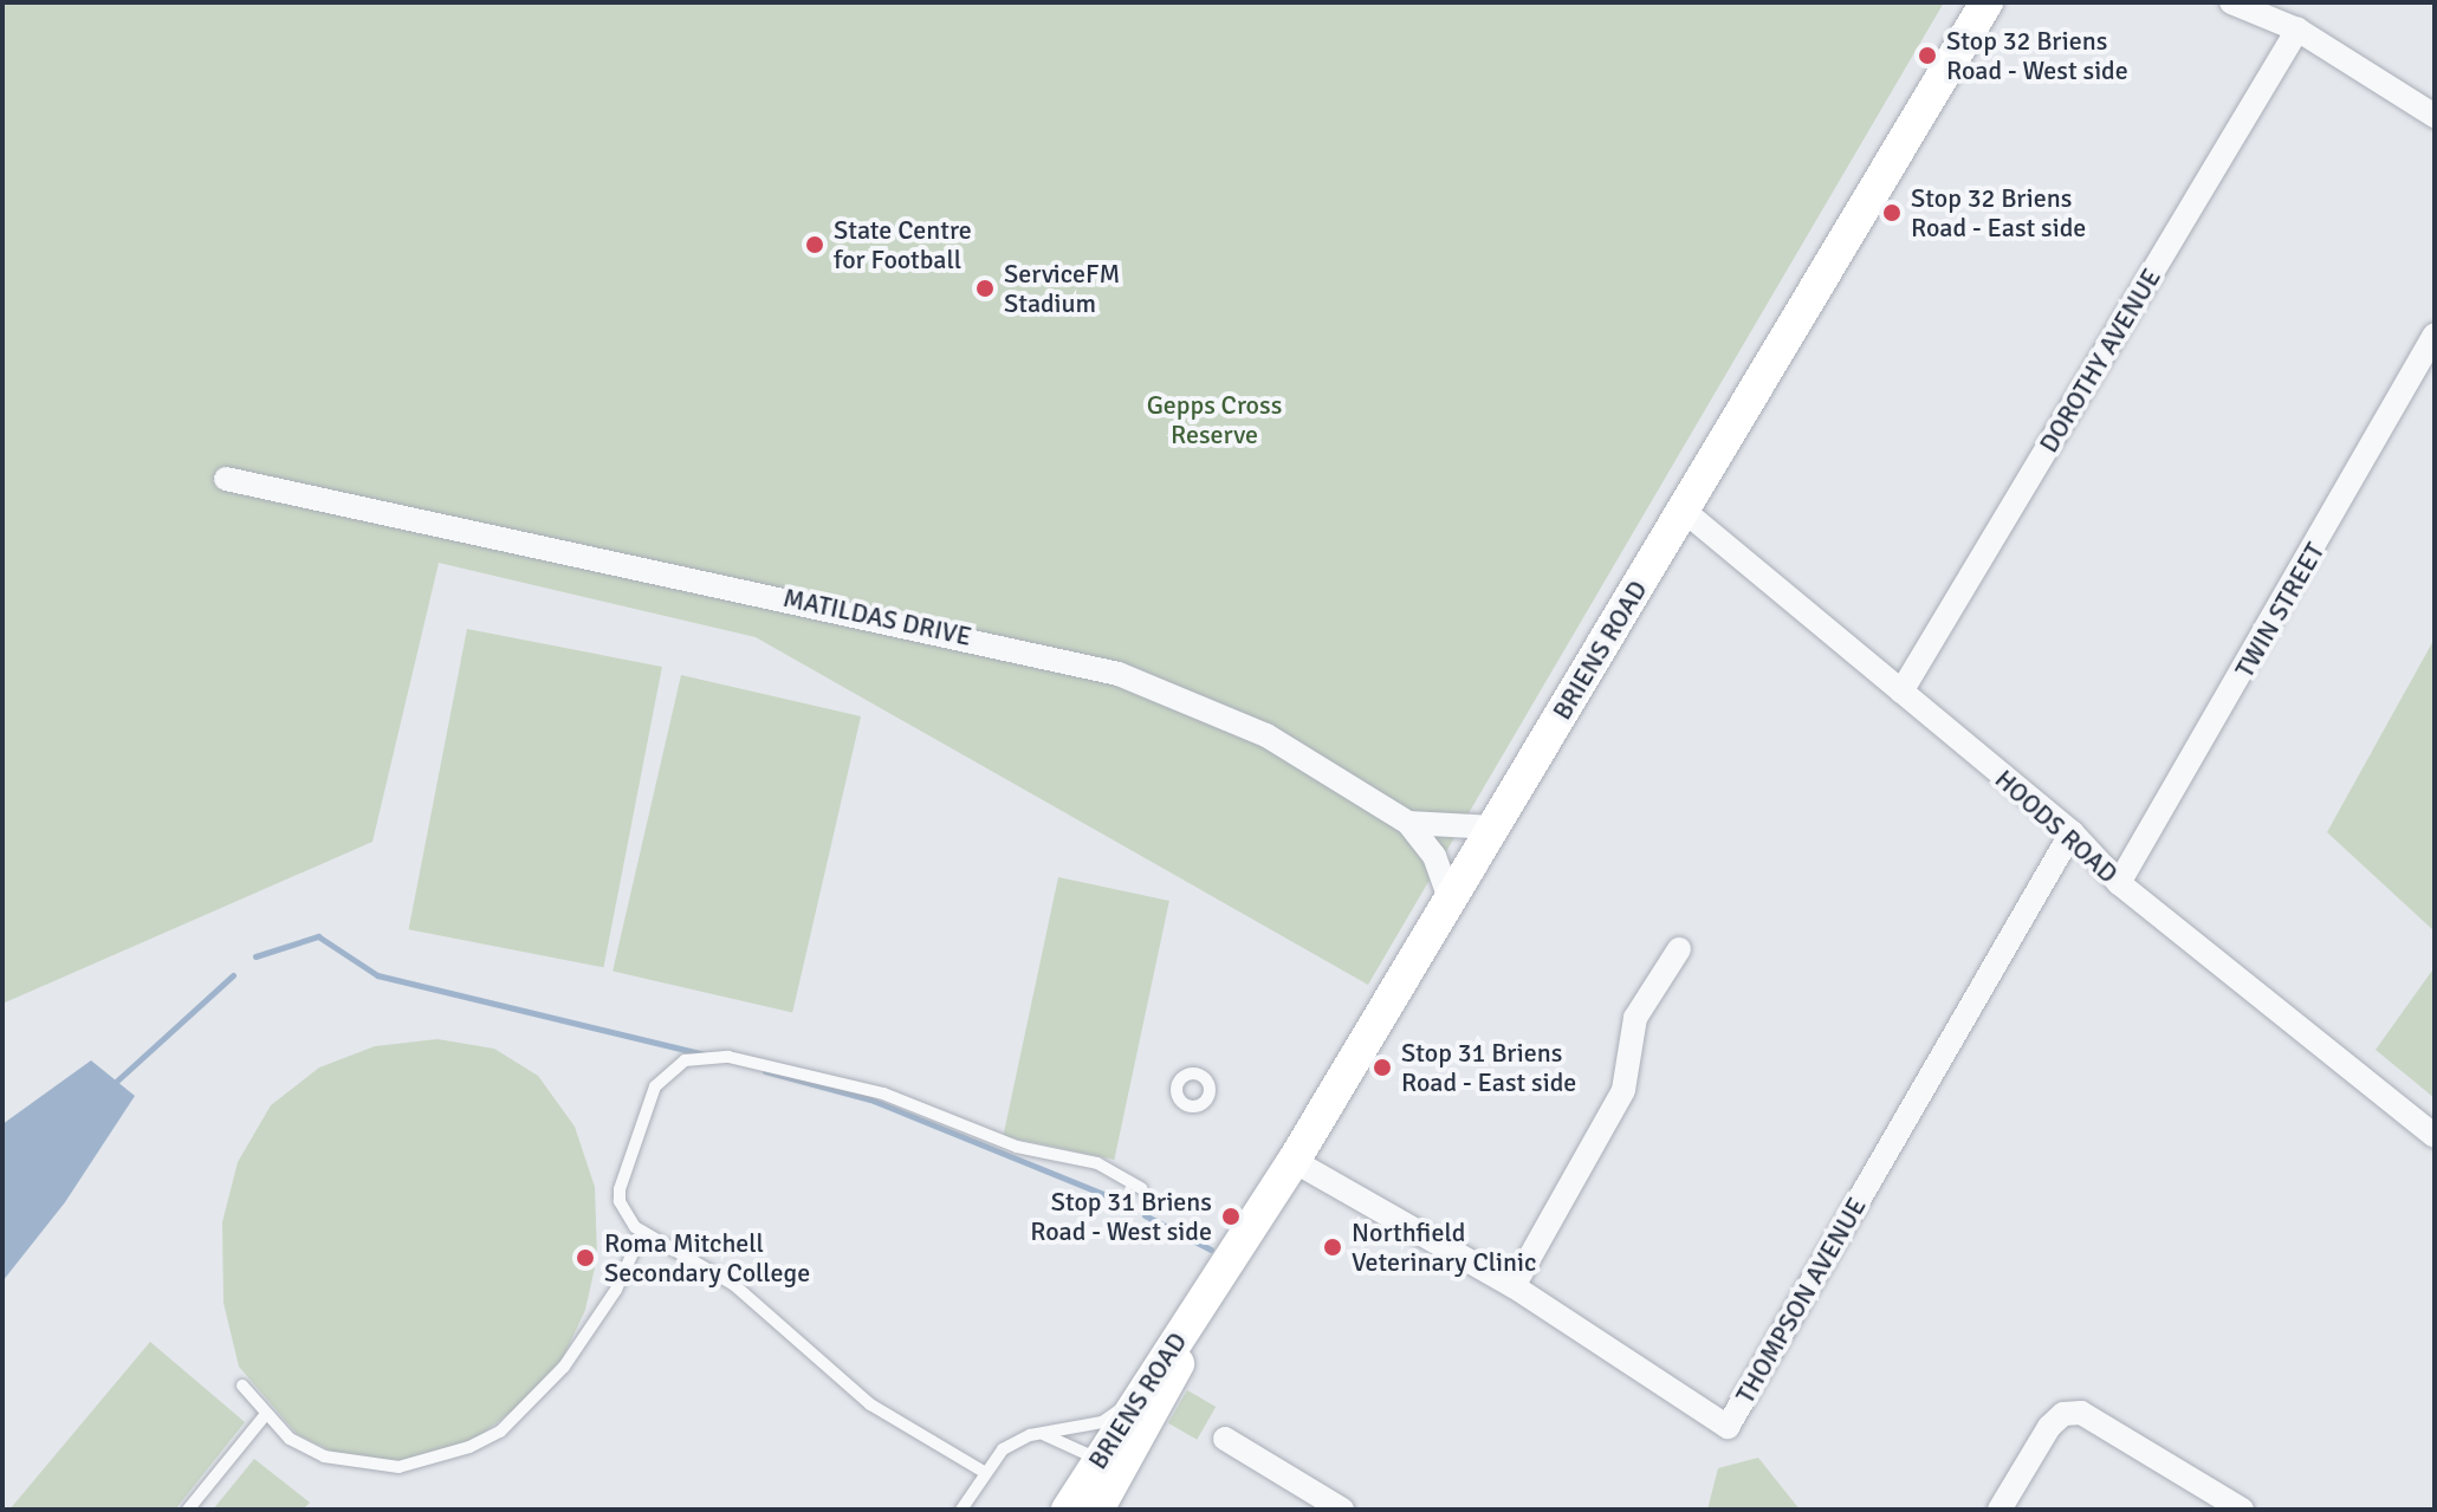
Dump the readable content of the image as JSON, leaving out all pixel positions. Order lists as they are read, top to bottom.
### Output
{
  "streets": {
    "main road": ["BRIENS ROAD"],
    "street": [
      "DOROTHY AVENUE",
      "TWIN STREET",
      "MATILDAS DRIVE",
      "HOODS ROAD",
      "THOMPSON AVENUE"
    ]
  },
  "crossings": [
    ["DOROTHY AVENUE", "HOODS ROAD"],
    ["TWIN STREET", "HOODS ROAD"],
    ["MATILDAS DRIVE", "BRIENS ROAD"],
    ["BRIENS ROAD", "HOODS ROAD"],
    ["BRIENS ROAD", "THOMPSON AVENUE"],
    ["HOODS ROAD", "THOMPSON AVENUE"]
  ],
  "parks": ["Gepps Cross Reserve"],
  "places": [
    "Stop 32 Briens Road - West side",
    "Stop 32 Briens Road - East side",
    "State Centre for Football",
    "ServiceFM Stadium",
    "Stop 31 Briens Road - East side",
    "Stop 31 Briens Road - West side",
    "Northfield Veterinary Clinic",
    "Roma Mitchell Secondary College"
  ]
}
